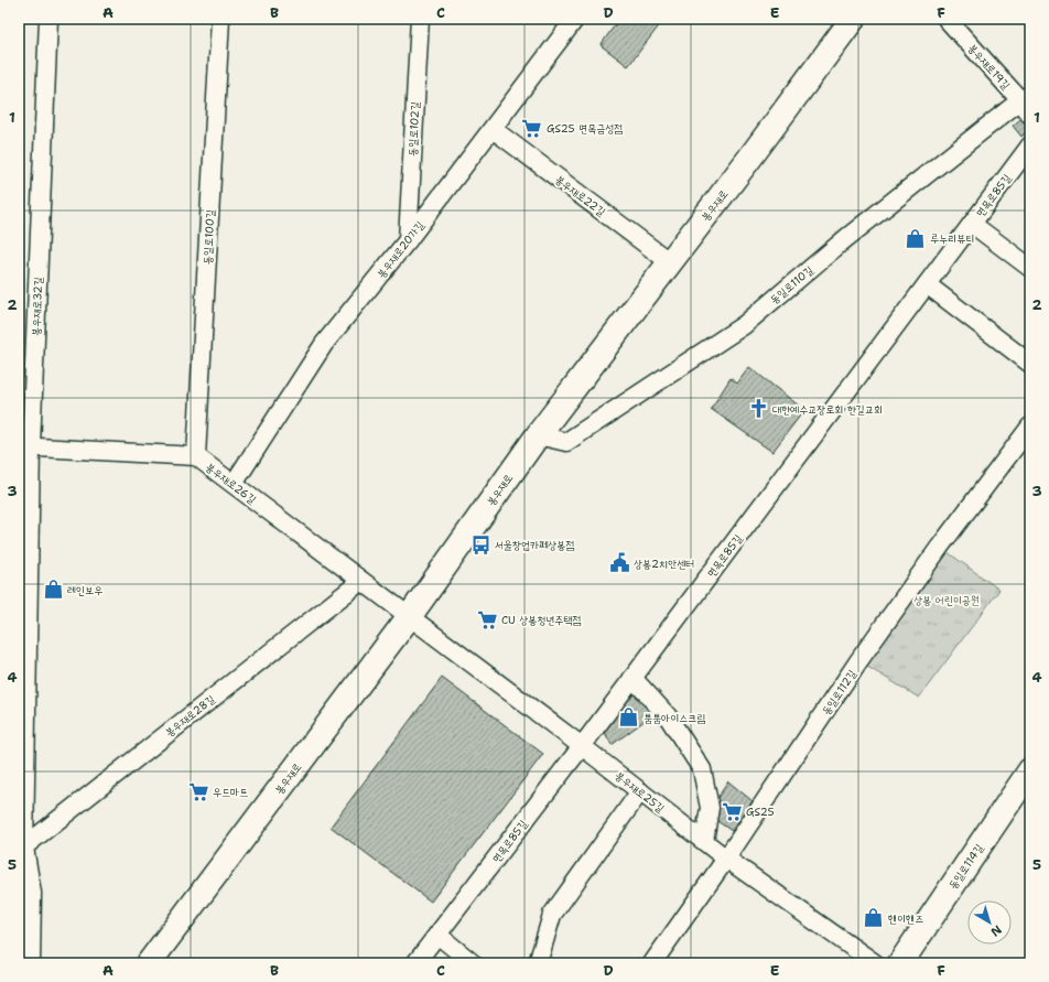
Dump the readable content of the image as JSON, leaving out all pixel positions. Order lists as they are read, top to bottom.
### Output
{
  "streets": {
    "street": [
      "봉우재로19길",
      "동일로102길",
      "봉우재로22길",
      "면목로85길",
      "봉우재로",
      "동일로100길",
      "봉우재로20가길",
      "동일로110길",
      "봉우재로32길",
      "봉우재로26길",
      "동일로112길",
      "봉우재로28길",
      "봉우재로25길",
      "동일로114길"
    ]
  },
  "crossings": [
    ["봉우재로19길", "동일로110길"],
    ["동일로102길", "봉우재로20가길"],
    ["봉우재로22길", "봉우재로"],
    ["봉우재로22길", "봉우재로20가길"],
    ["면목로85길", "봉우재로25길"],
    ["봉우재로", "동일로110길"],
    ["봉우재로", "봉우재로26길"],
    ["봉우재로", "봉우재로25길"],
    ["동일로100길", "봉우재로26길"],
    ["봉우재로20가길", "봉우재로26길"],
    ["봉우재로32길", "봉우재로26길"],
    ["봉우재로32길", "봉우재로28길"],
    ["봉우재로26길", "봉우재로28길"],
    ["봉우재로26길", "봉우재로25길"],
    ["동일로112길", "봉우재로25길"]
  ],
  "parks": ["상봉 어린이공원"],
  "places": {
    "supermarket": [
      "GS25 면목금성점",
      "CU 상봉청년주택점",
      "우드마트",
      "GS25"
    ],
    "shop": [
      "루누리뷰티",
      "레인보우",
      "뿜뿜아이스크림",
      "핸이핸즈"
    ],
    "church": ["대한예수교장로회 한길교회"],
    "bus stop": ["서울창업카페상봉점"],
    "public building": ["상봉2치안센터"]
  },
  "north": "bottom right",
  "grid": {
    "columns": [
      "A",
      "B",
      "C",
      "D",
      "E",
      "F"
    ],
    "rows": [
      "1",
      "2",
      "3",
      "4",
      "5"
    ]
  }
}
